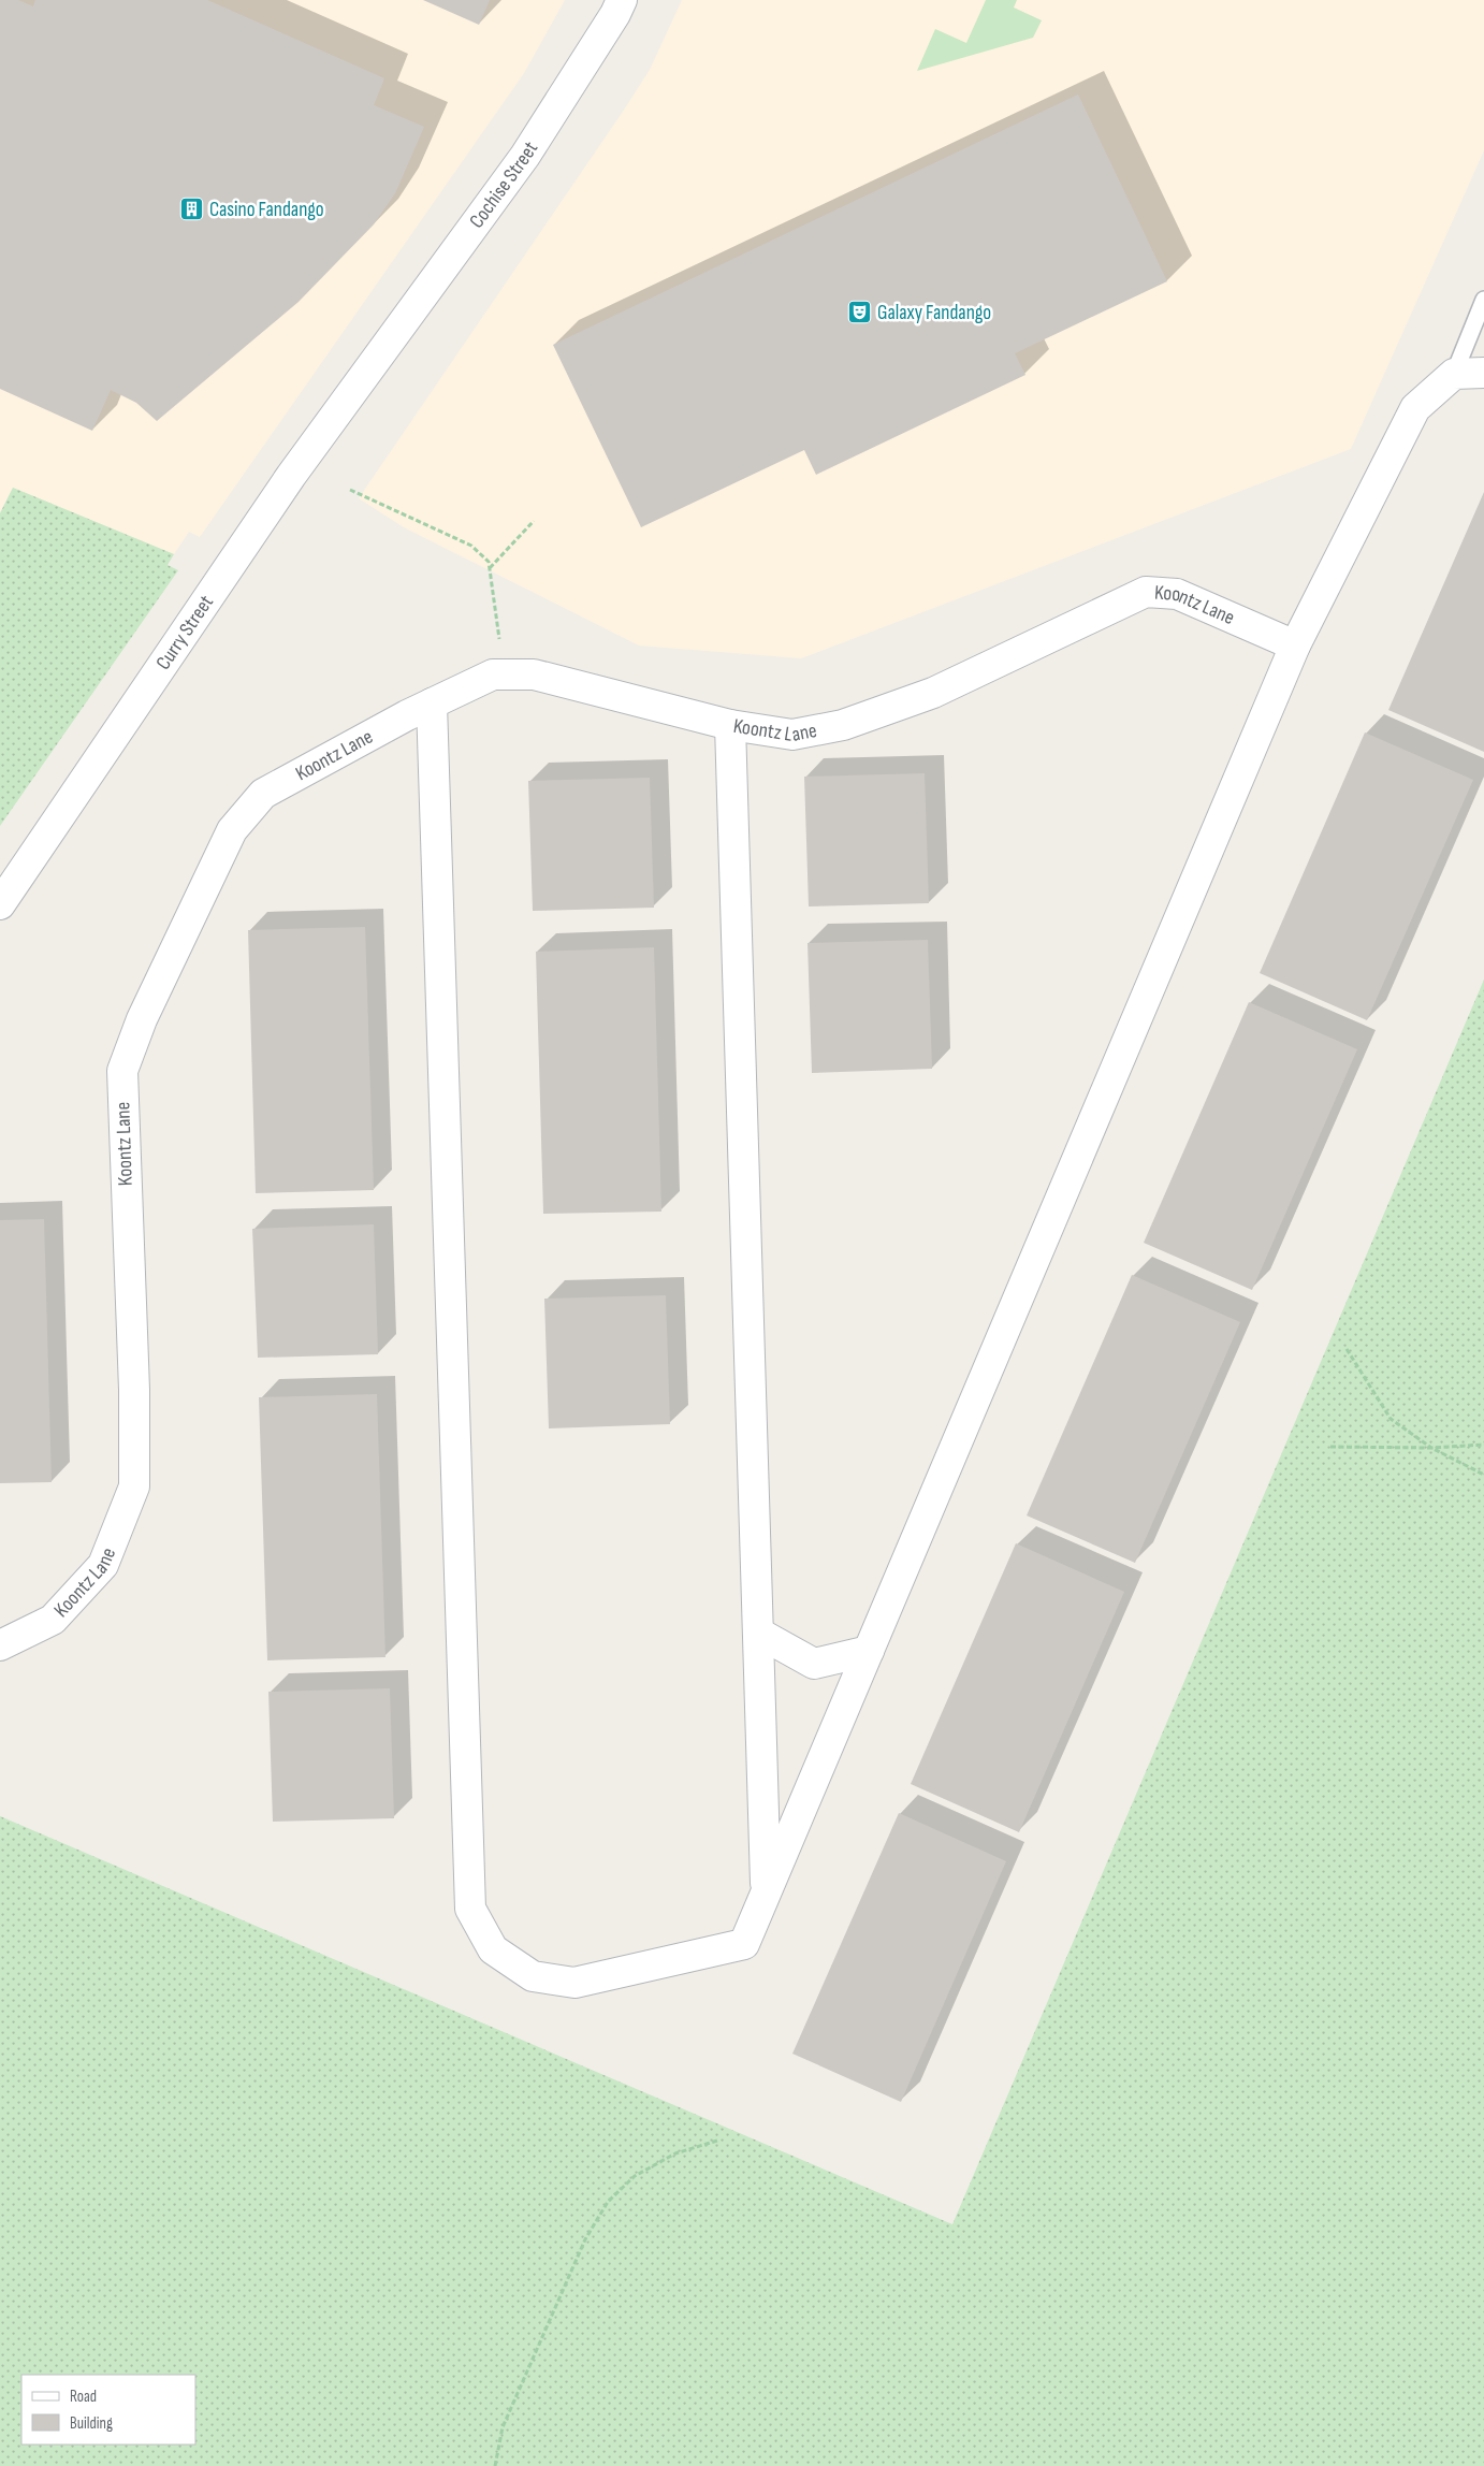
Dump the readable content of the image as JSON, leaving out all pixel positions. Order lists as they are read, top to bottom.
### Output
{
  "streets": {
    "street": ["Cochise Street", "Koontz Lane", "Curry Street"]
  },
  "crossings": [
    ["Cochise Street", "Curry Street"]
  ],
  "places": {
    "building": ["Casino Fandango"],
    "theatre": ["Galaxy Fandango"]
  },
  "legend": ["Road", "Building"]
}
